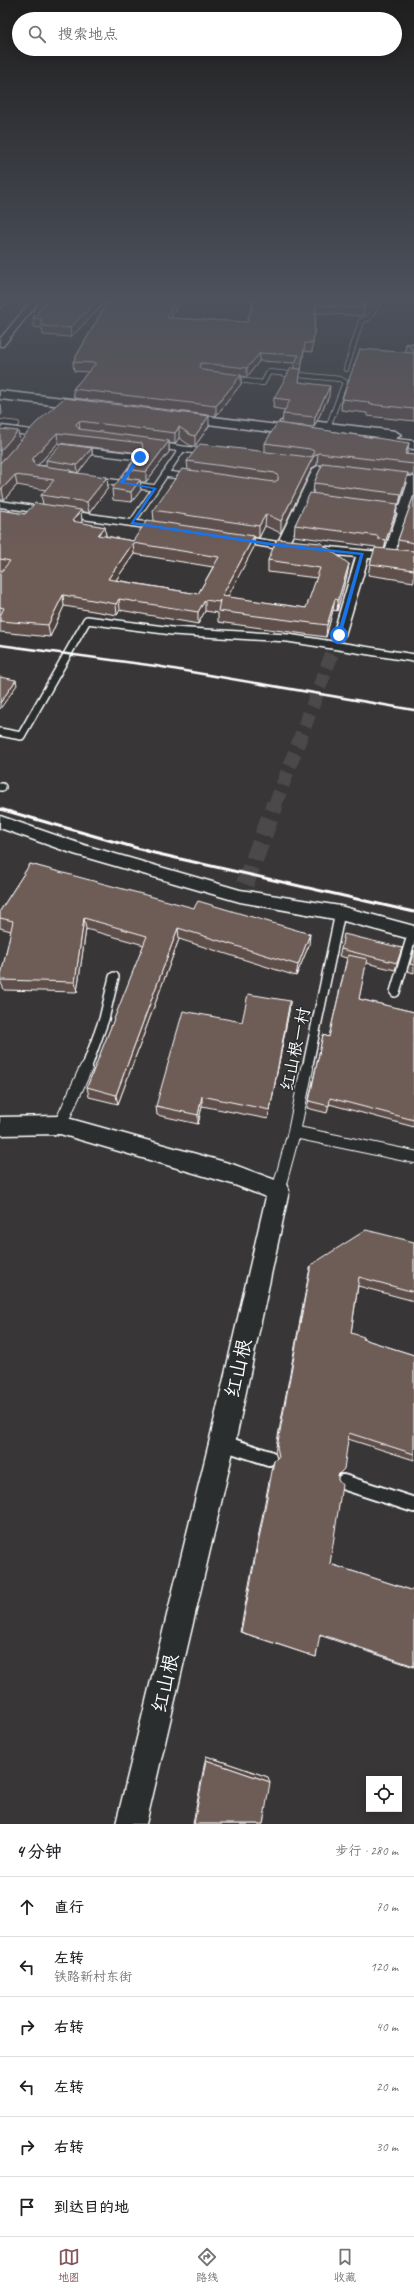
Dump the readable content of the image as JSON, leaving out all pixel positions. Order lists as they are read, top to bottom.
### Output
{
  "streets": {
    "street": ["红山根"],
    "lane": ["红山根一村"]
  },
  "crossings": [
    ["红山根一村", "红山根"]
  ],
  "page": {
    "search": "搜索地点",
    "heading": ["4 分钟", "步行 · 280 m"],
    "list": [
      ["直行", "70 m"],
      ["左转", "铁路新村东街", "120 m"],
      ["右转", "40 m"],
      ["左转", "20 m"],
      ["右转", "30 m"],
      "到达目的地"
    ],
    "nav": ["地图", "路线", "收藏"]
  }
}
